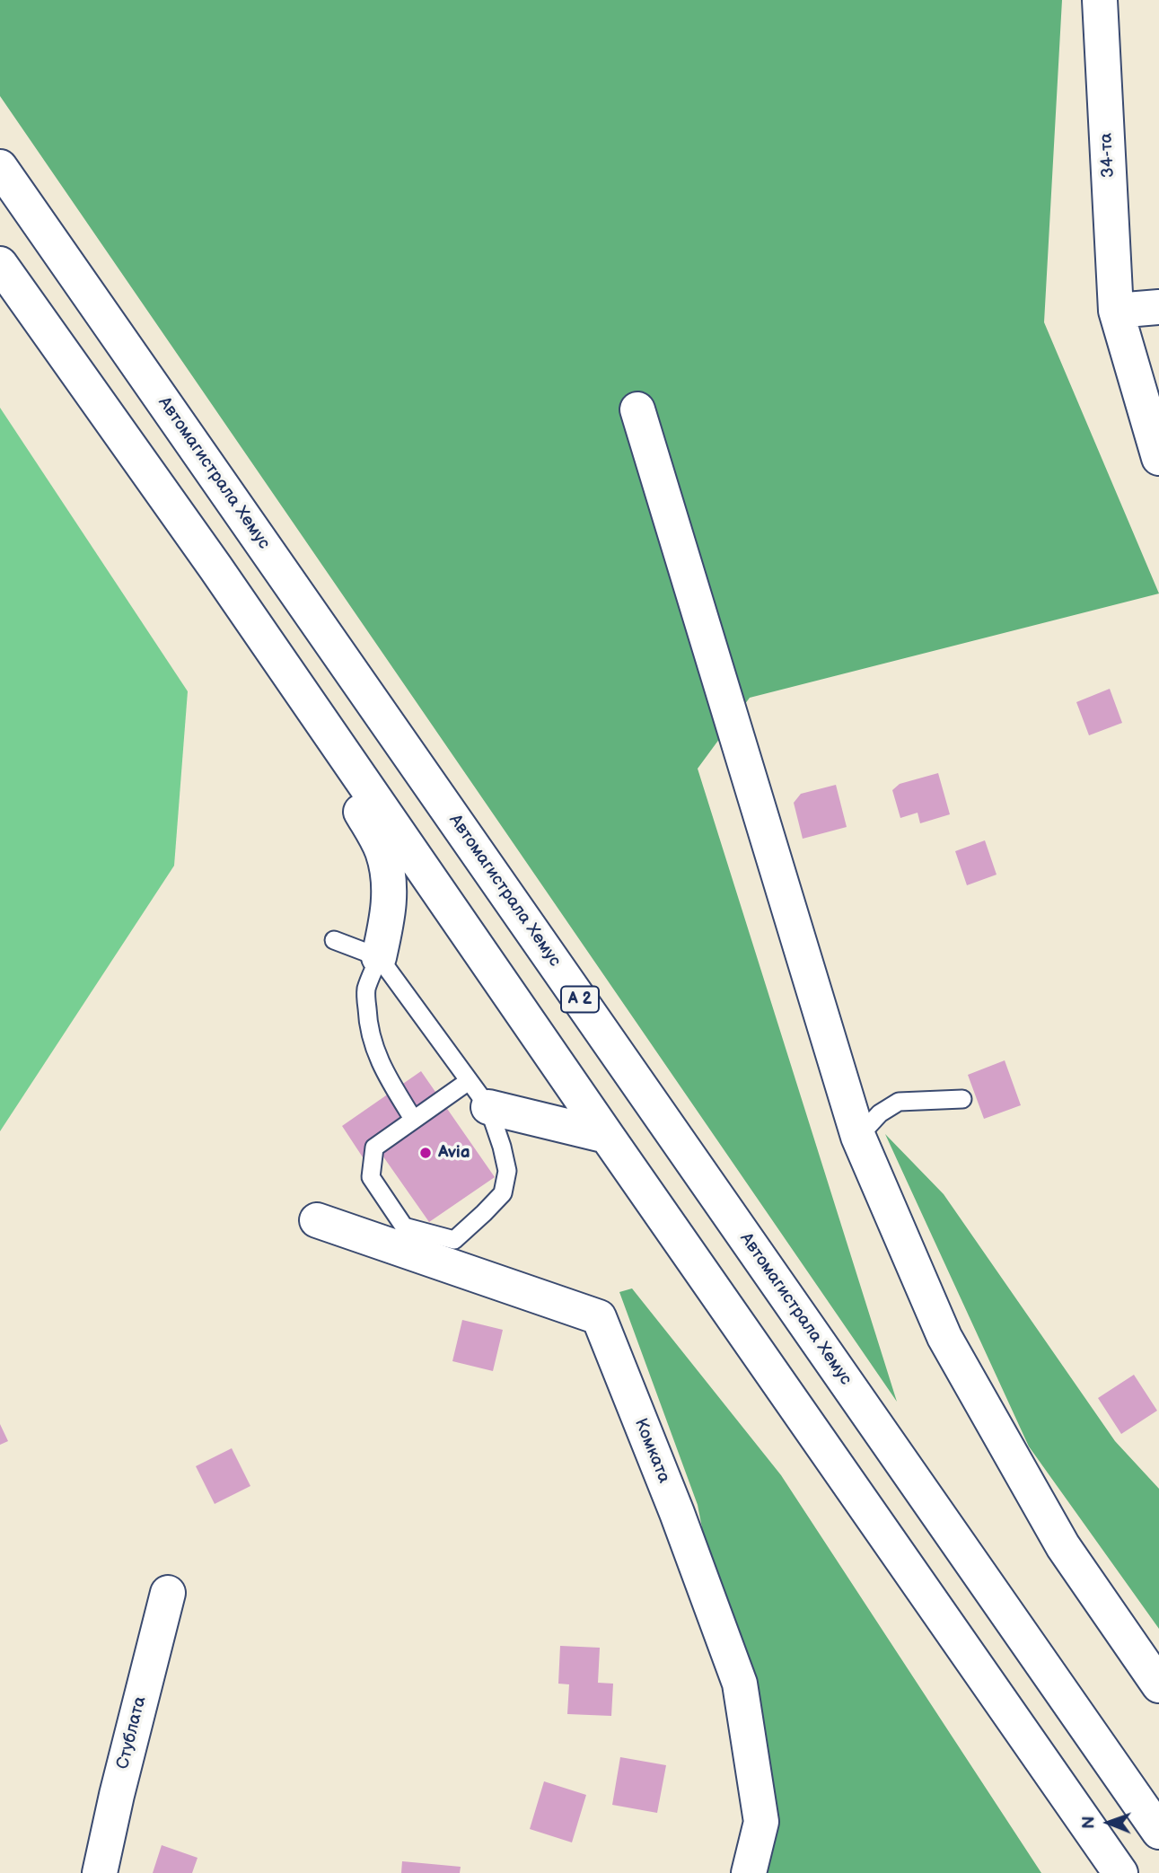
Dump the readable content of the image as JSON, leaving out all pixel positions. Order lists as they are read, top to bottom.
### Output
{
  "streets": {
    "main road": [
      "34-та",
      "Автомагистрала Хемус",
      "A 2",
      "Комката",
      "Стублата"
    ]
  },
  "places": ["Avia"],
  "north": "left"
}
